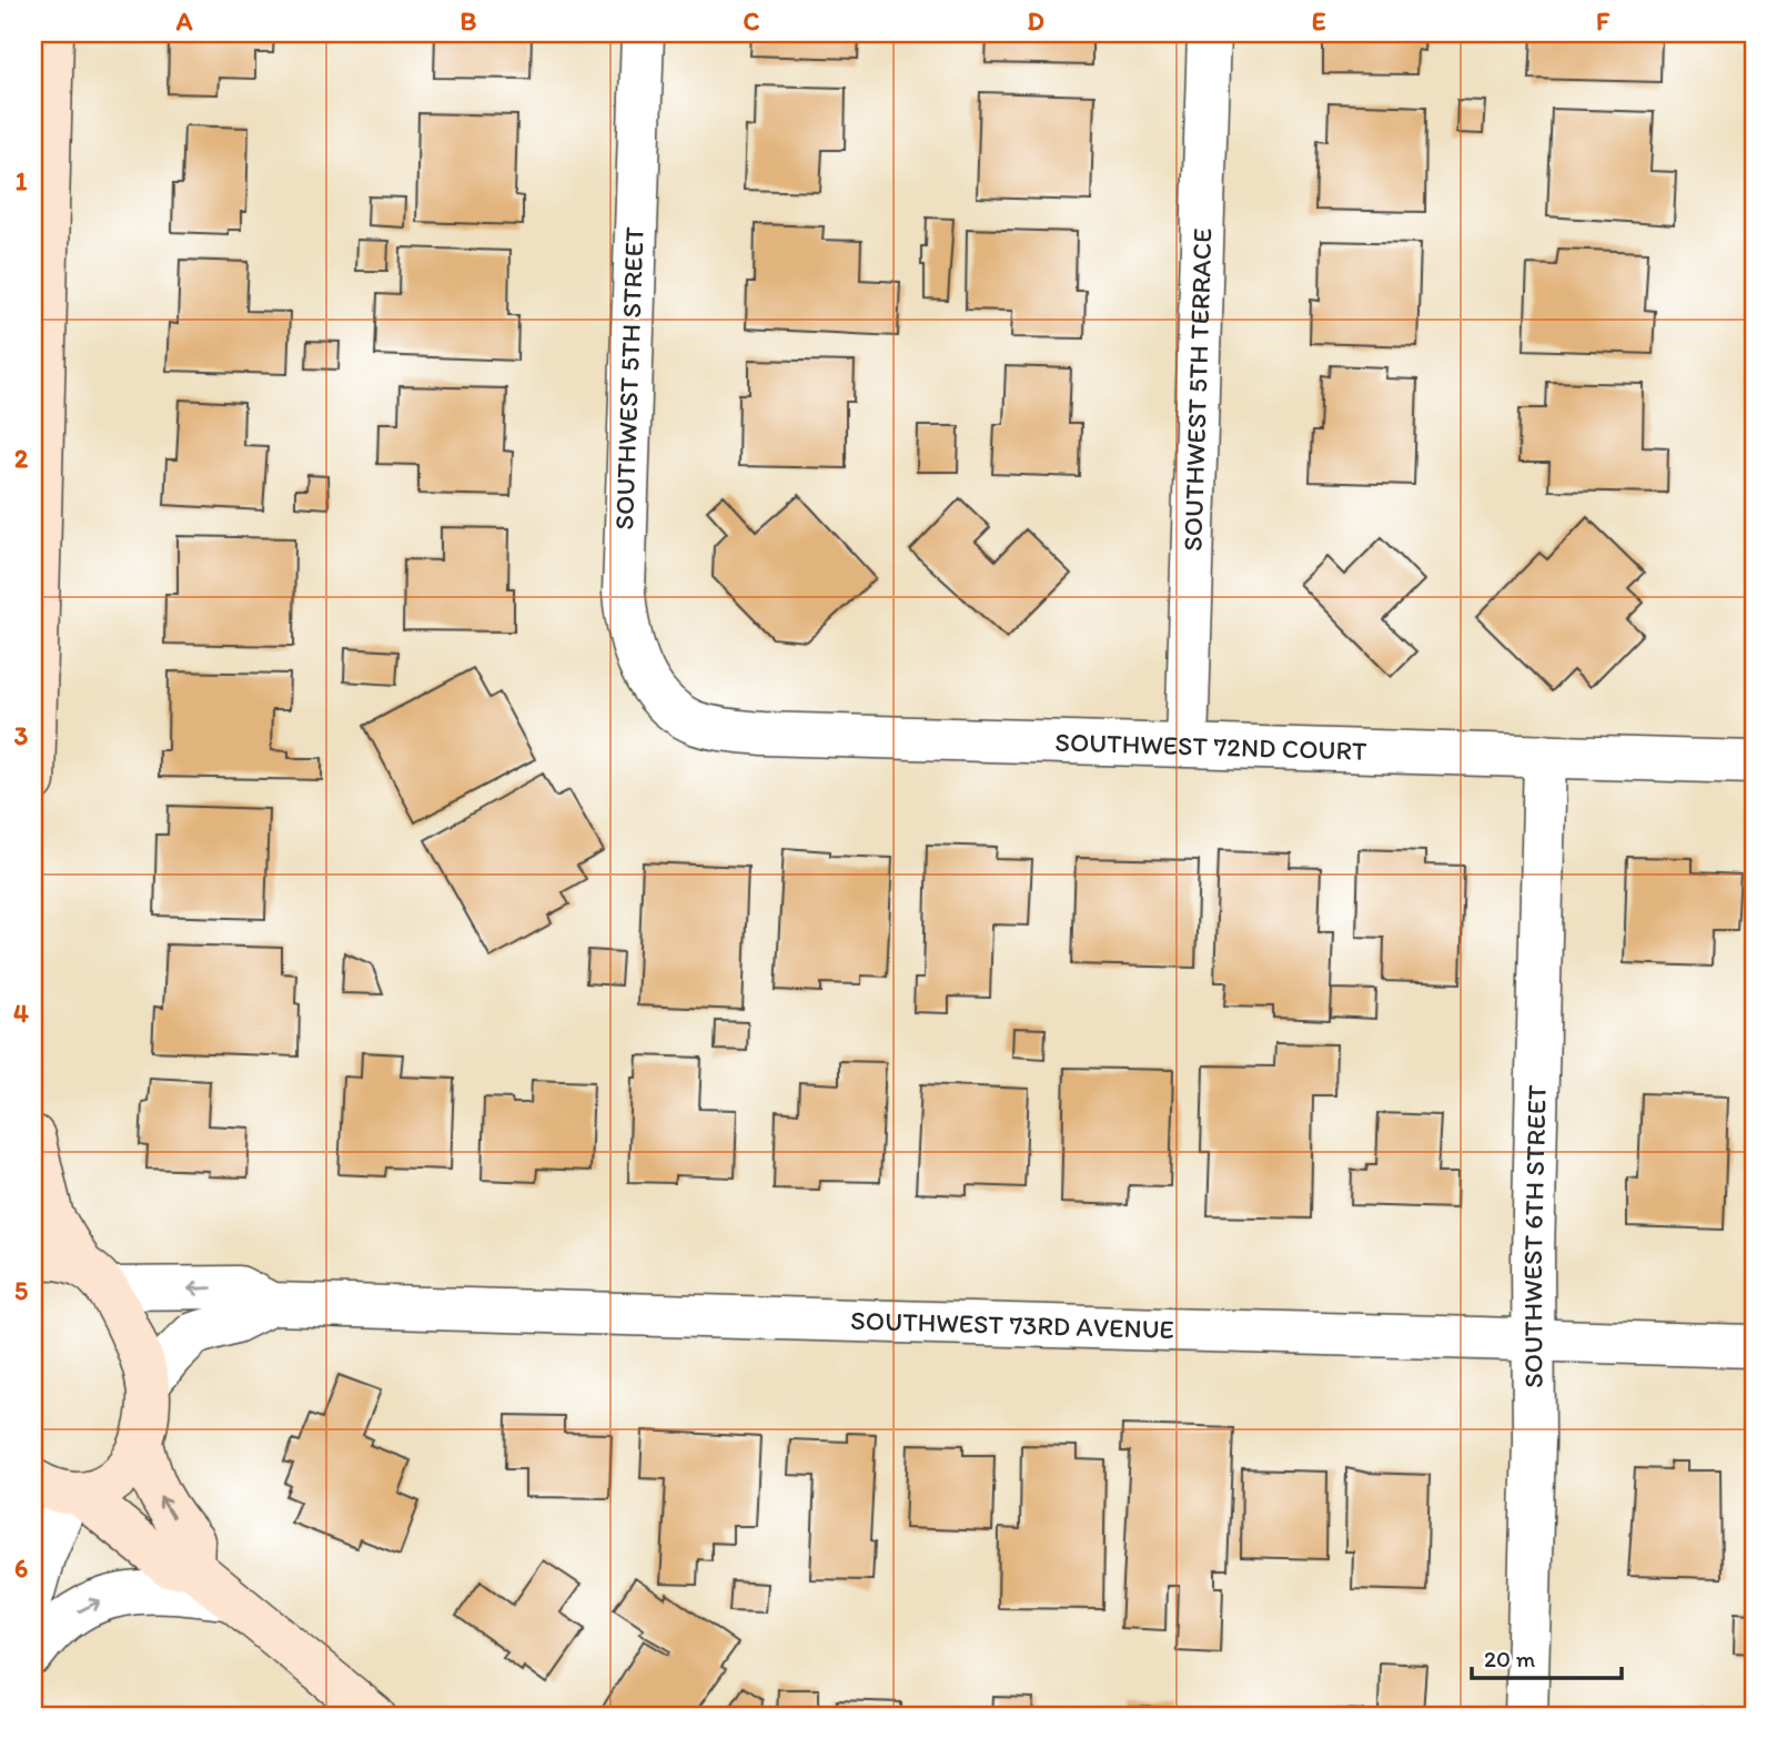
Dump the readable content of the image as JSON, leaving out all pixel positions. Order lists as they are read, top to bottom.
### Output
{
  "streets": {
    "street": [
      "SOUTHWEST 5TH STREET",
      "SOUTHWEST 5TH TERRACE",
      "SOUTHWEST 72ND COURT",
      "SOUTHWEST 6TH STREET",
      "SOUTHWEST 73RD AVENUE"
    ]
  },
  "crossings": [
    ["SOUTHWEST 5TH STREET", "SOUTHWEST 72ND COURT"],
    ["SOUTHWEST 5TH TERRACE", "SOUTHWEST 72ND COURT"],
    ["SOUTHWEST 72ND COURT", "SOUTHWEST 6TH STREET"],
    ["SOUTHWEST 6TH STREET", "SOUTHWEST 73RD AVENUE"]
  ],
  "scale_bar": "20 m",
  "grid": {
    "columns": [
      "A",
      "B",
      "C",
      "D",
      "E",
      "F"
    ],
    "rows": [
      "1",
      "2",
      "3",
      "4",
      "5",
      "6"
    ]
  }
}
